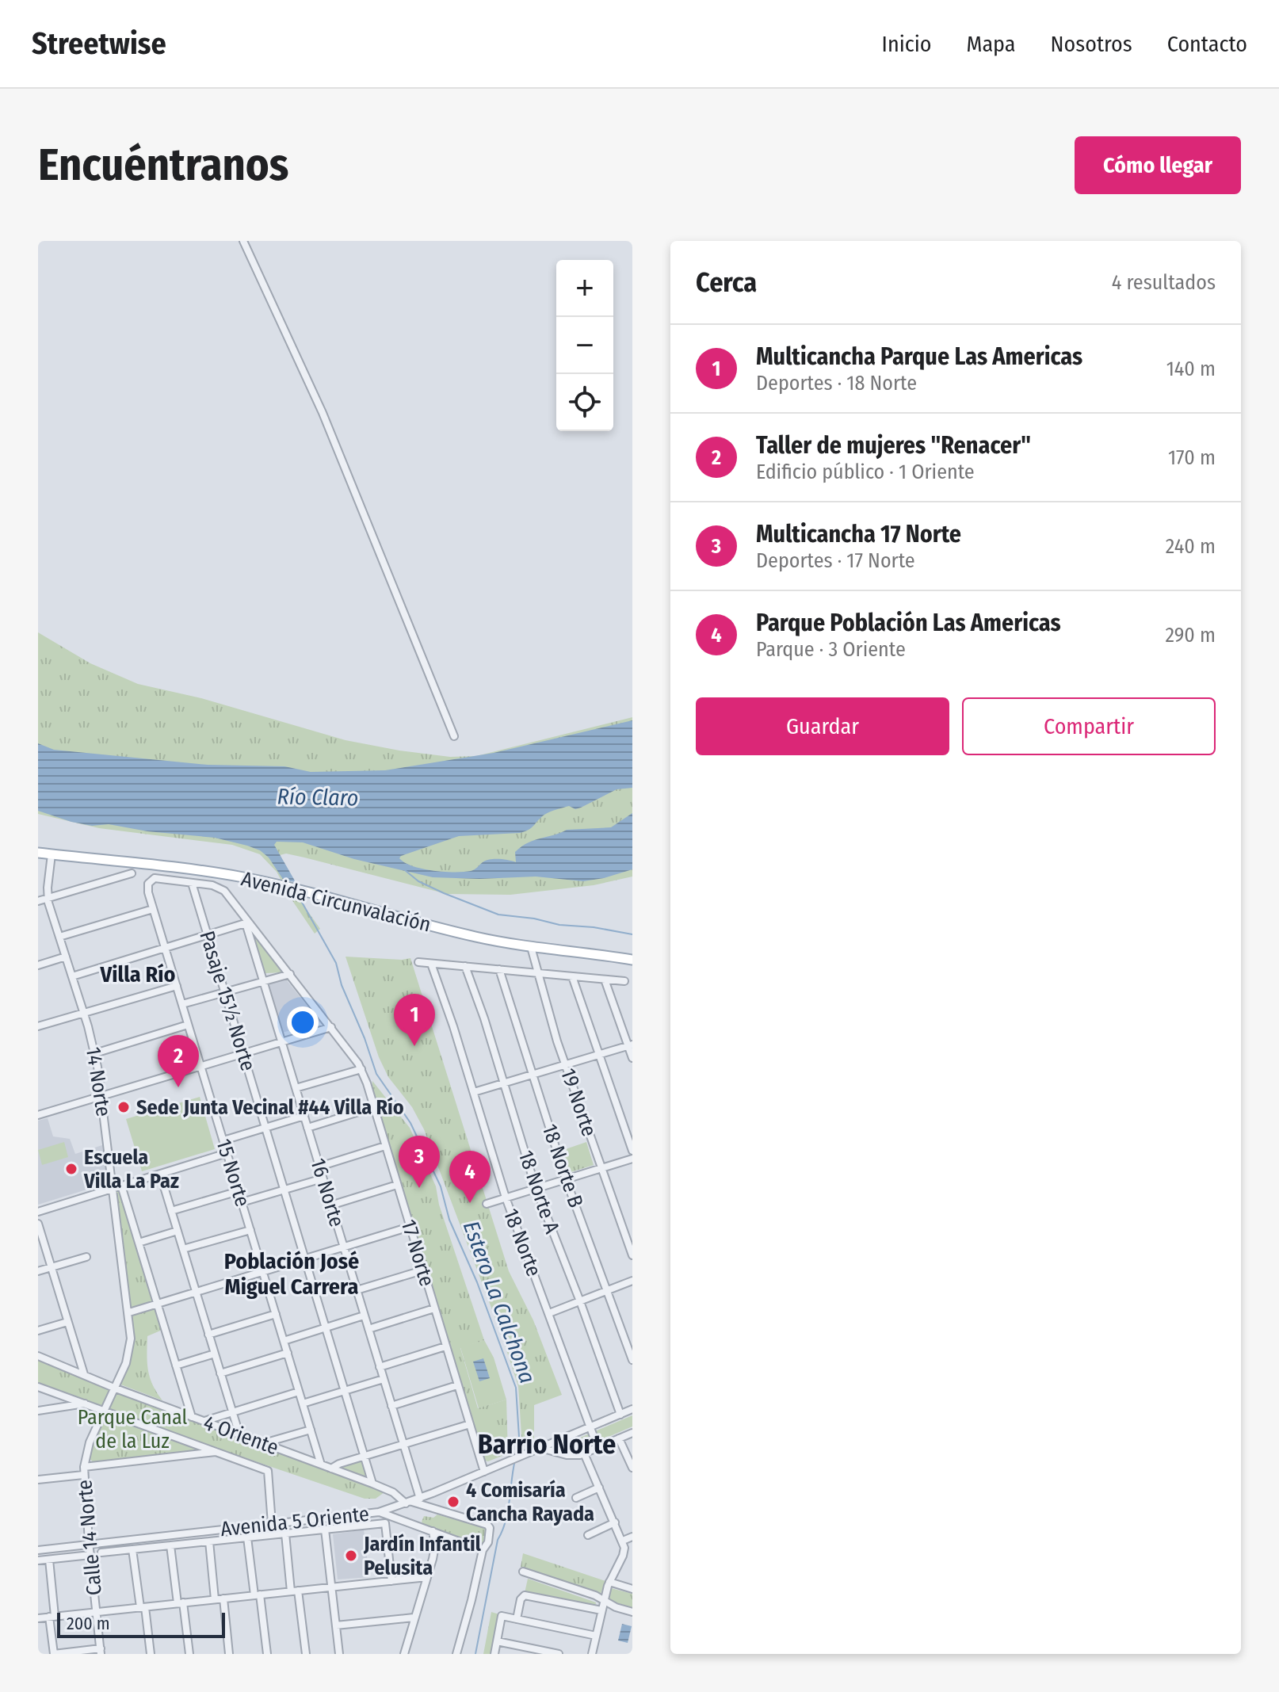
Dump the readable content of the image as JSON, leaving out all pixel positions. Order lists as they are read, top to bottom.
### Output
{
  "streets": {
    "main road": ["Avenida Circunvalación"],
    "street": [
      "Pasaje 15½ Norte",
      "14 Norte",
      "19 Norte",
      "18 Norte B",
      "15 Norte",
      "18 Norte A",
      "16 Norte",
      "18 Norte",
      "17 Norte",
      "4 Oriente",
      "Avenida 5 Oriente",
      "Calle 14 Norte"
    ]
  },
  "crossings": [
    ["Avenida Circunvalación", "14 Norte"],
    ["Avenida Circunvalación", "19 Norte"],
    ["Pasaje 15½ Norte", "16 Norte"],
    ["Pasaje 15½ Norte", "17 Norte"],
    ["Pasaje 15½ Norte", "4 Oriente"],
    ["14 Norte", "4 Oriente"],
    ["14 Norte", "Calle 14 Norte"],
    ["15 Norte", "17 Norte"],
    ["15 Norte", "4 Oriente"],
    ["18 Norte A", "Avenida 5 Oriente"],
    ["16 Norte", "Avenida 5 Oriente"],
    ["18 Norte", "Avenida 5 Oriente"],
    ["17 Norte", "Avenida 5 Oriente"],
    ["4 Oriente", "Avenida 5 Oriente"],
    ["4 Oriente", "Calle 14 Norte"],
    ["Avenida 5 Oriente", "Calle 14 Norte"]
  ],
  "districts": ["Villa Río", "Población José Miguel Carrera", "Barrio Norte"],
  "water": ["Río Claro", "Estero La Calchona"],
  "parks": ["Parque Canal de la Luz"],
  "places": [
    "Sede Junta Vecinal #44 Villa Río",
    "Escuela Villa La Paz",
    "4 Comisaría Cancha Rayada",
    "Jardín Infantil Pelusita"
  ],
  "scale_bar": "200 m",
  "page": {
    "header": "Streetwise",
    "nav": [
      "Inicio",
      "Mapa",
      "Nosotros",
      "Contacto"
    ],
    "buttons": [
      "Cómo llegar",
      ["Guardar", "Compartir"]
    ],
    "title": "Encuéntranos",
    "heading": ["Cerca", "4 resultados"],
    "map_buttons": ["+", "−"],
    "list": [
      {
        "mark": "1",
        "name": "Multicancha Parque Las Americas",
        "note": "Deportes · 18 Norte",
        "value": "140 m"
      },
      {
        "mark": "2",
        "name": "Taller de mujeres \"Renacer\"",
        "note": "Edificio público · 1 Oriente",
        "value": "170 m"
      },
      {
        "mark": "3",
        "name": "Multicancha 17 Norte",
        "note": "Deportes · 17 Norte",
        "value": "240 m"
      },
      {
        "mark": "4",
        "name": "Parque Población Las Americas",
        "note": "Parque · 3 Oriente",
        "value": "290 m"
      }
    ],
    "pins": [
      "1",
      "2",
      "3",
      "4"
    ],
    "scale": "200 m"
  }
}
